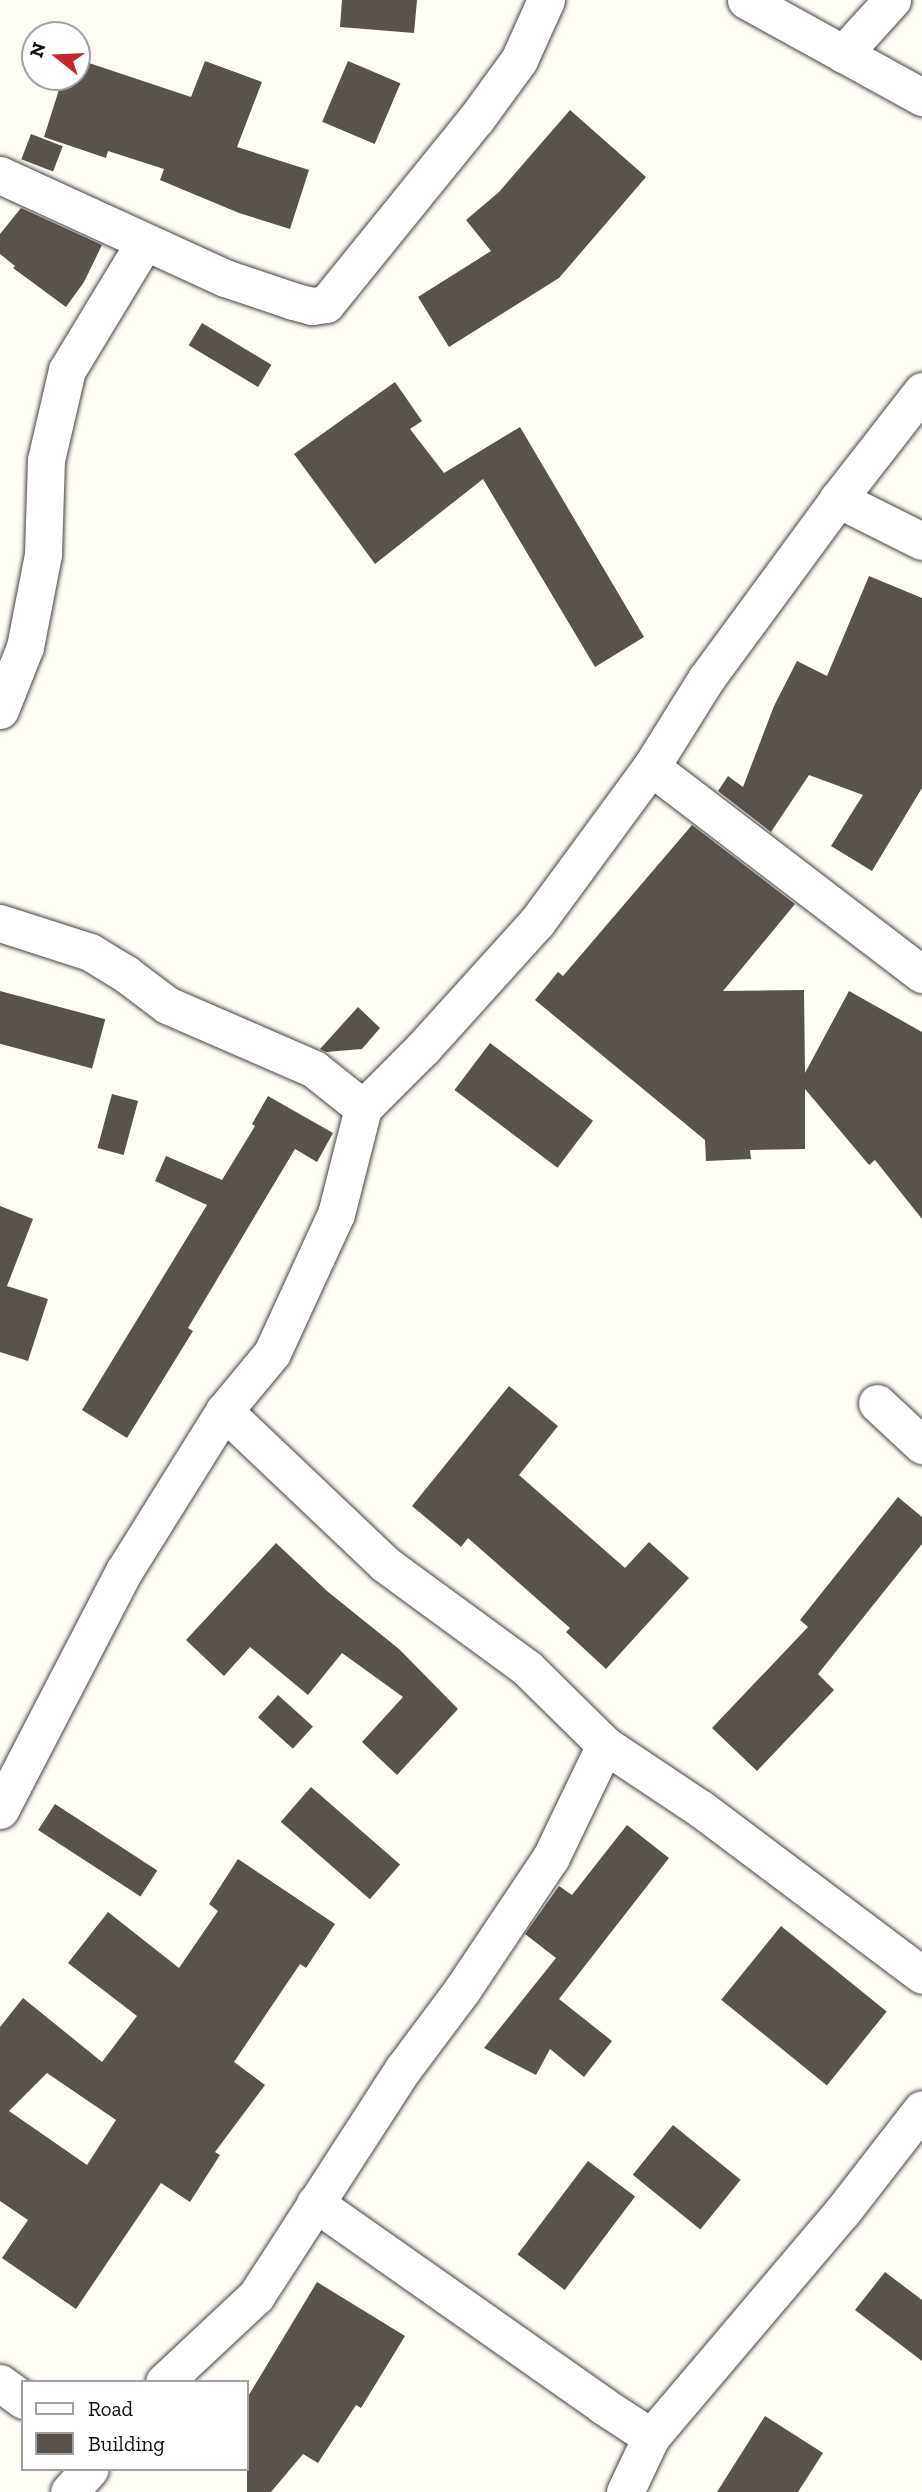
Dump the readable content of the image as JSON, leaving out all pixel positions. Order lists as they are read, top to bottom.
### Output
{
  "legend": ["Road", "Building"],
  "north": "left"
}
